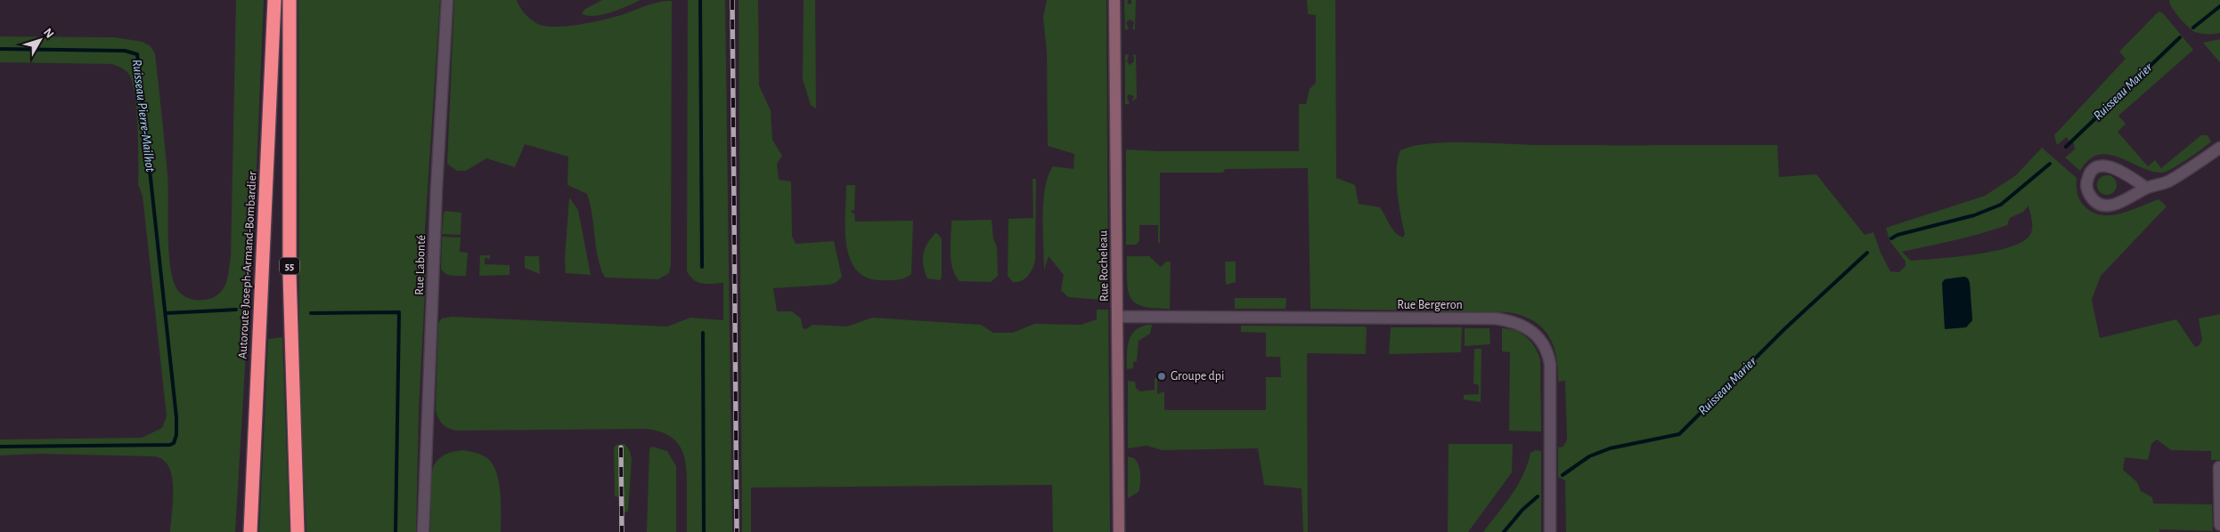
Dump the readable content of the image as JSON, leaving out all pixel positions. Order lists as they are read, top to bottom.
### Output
{
  "streets": {
    "highway": ["Autoroute Joseph-Armand-Bombardier", "55"],
    "street": ["Rue Labonté", "Rue Rocheleau", "Rue Bergeron"]
  },
  "crossings": [
    ["Rue Rocheleau", "Rue Bergeron"]
  ],
  "water": ["Ruisseau Marier", "Ruisseau Pierre-Mailhot"],
  "places": ["Groupe dpi"],
  "north": "top right"
}
